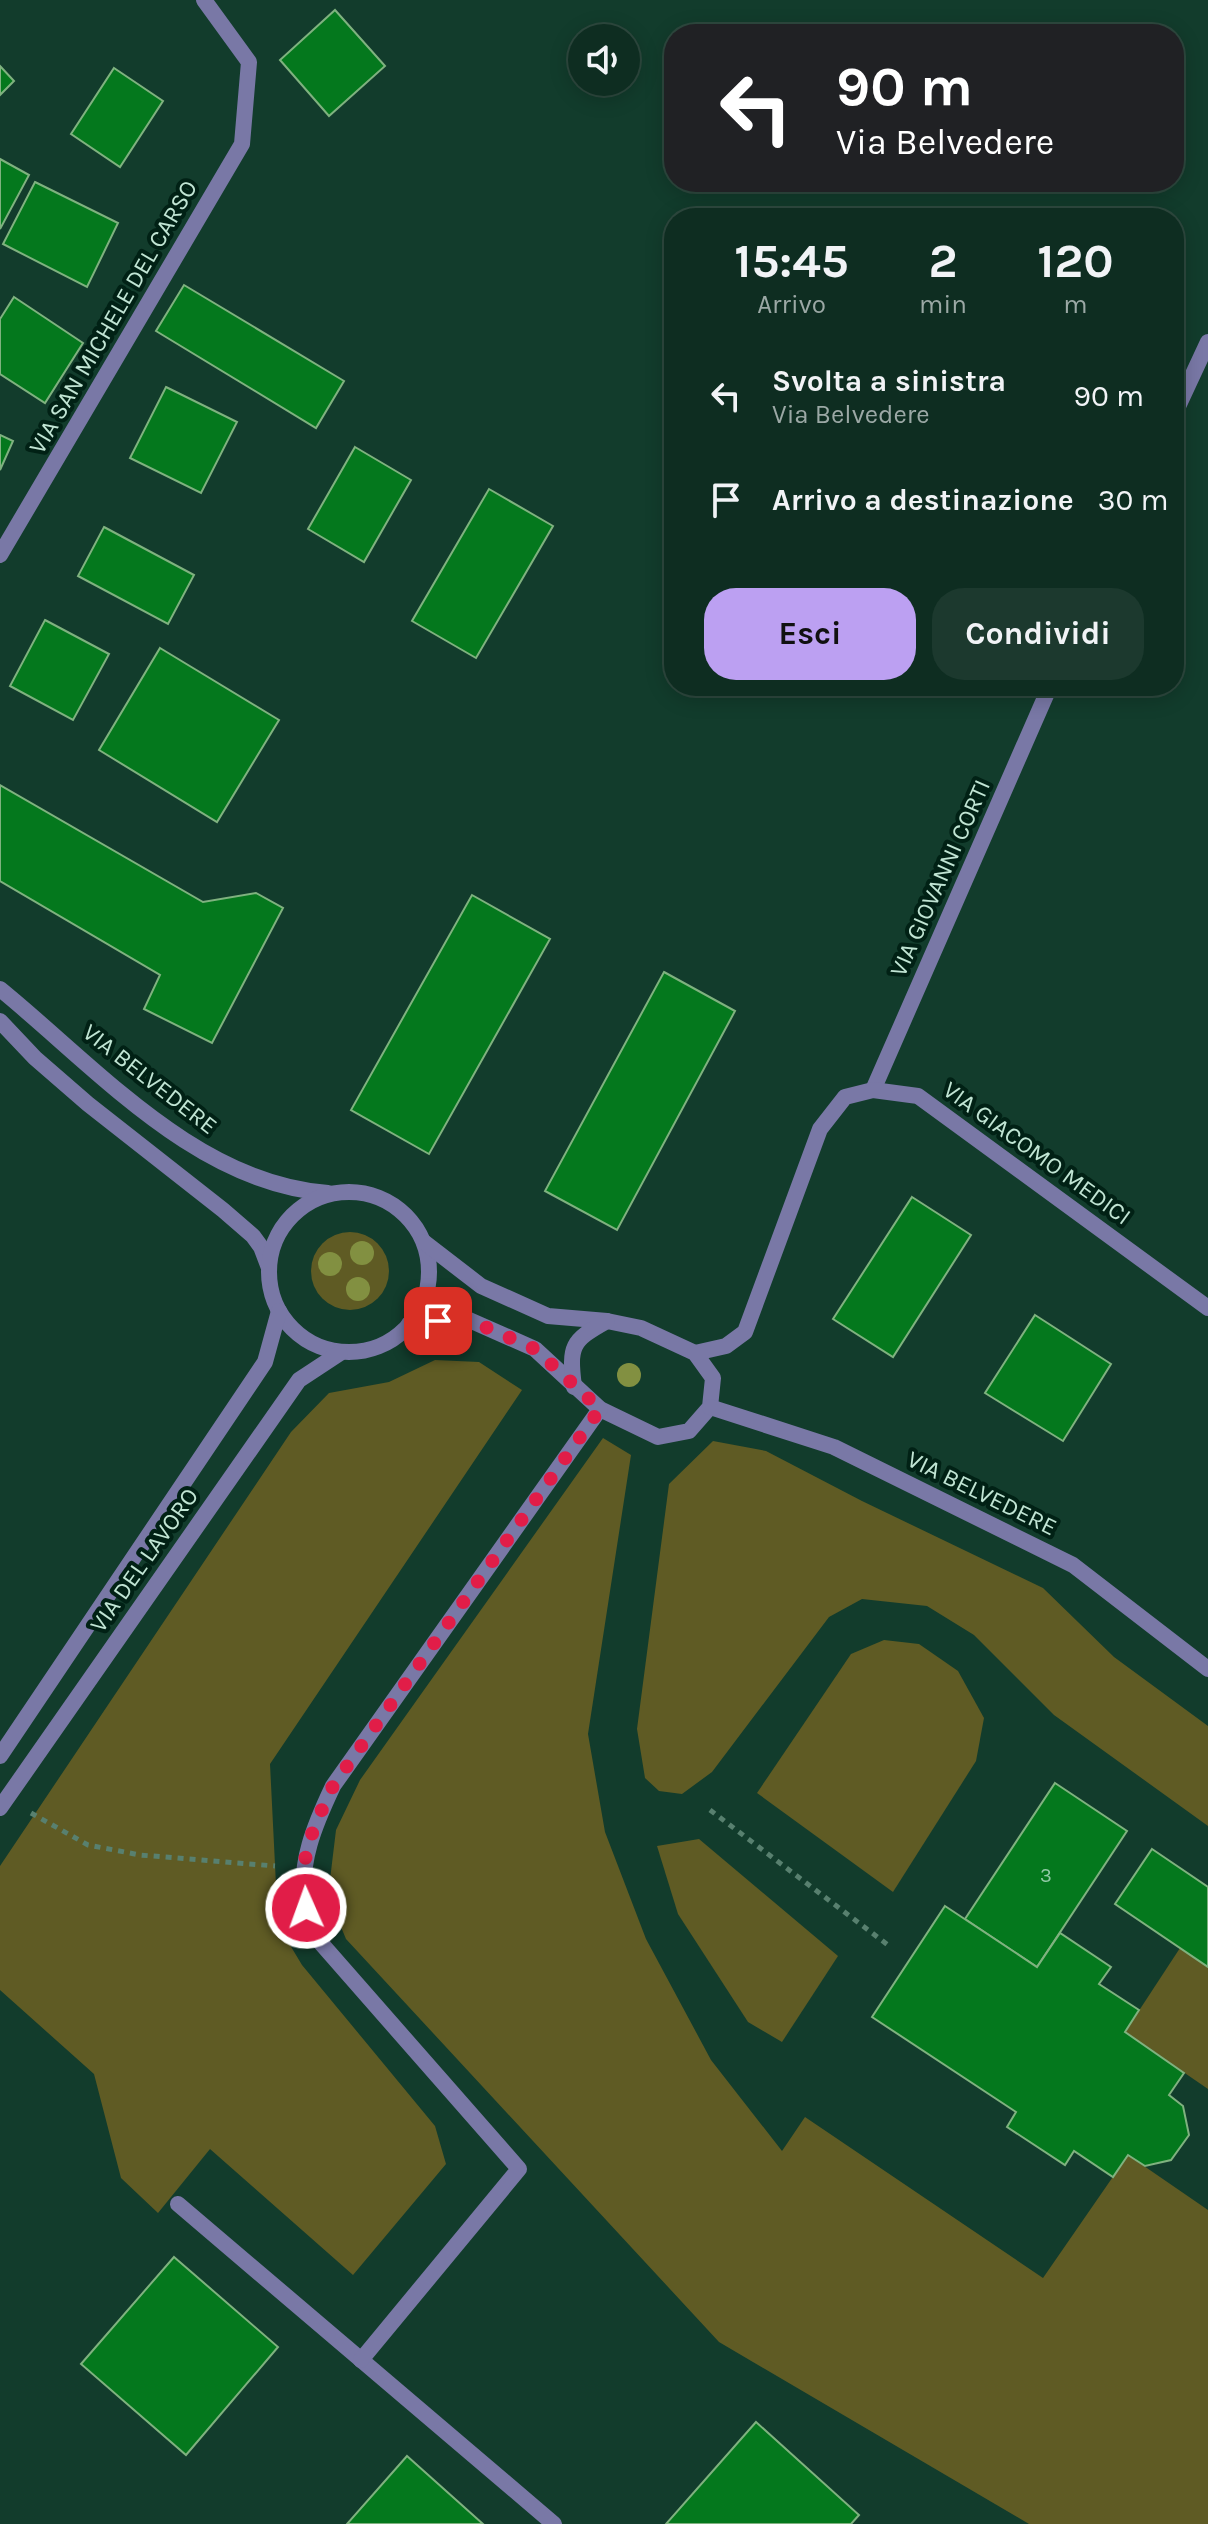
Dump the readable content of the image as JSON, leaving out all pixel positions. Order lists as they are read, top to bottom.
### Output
{
  "streets": {
    "street": [
      "VIA SAN MICHELE DEL CARSO",
      "VIA GIOVANNI CORTI",
      "VIA BELVEDERE",
      "VIA GIACOMO MEDICI",
      "VIA DEL LAVORO"
    ]
  },
  "crossings": [
    ["VIA GIOVANNI CORTI", "VIA GIACOMO MEDICI"],
    ["VIA BELVEDERE", "VIA DEL LAVORO"]
  ],
  "house_numbers": ["3"],
  "page": {
    "turn": ["90 m", "Via Belvedere"],
    "eta": [
      "15:45",
      "Arrivo",
      "2",
      "min",
      "120",
      "m"
    ],
    "list": [
      {
        "name": "Svolta a sinistra",
        "note": "Via Belvedere",
        "value": "90 m"
      },
      {
        "name": "Arrivo a destinazione",
        "value": "30 m"
      }
    ],
    "buttons": ["Esci", "Condividi"]
  }
}
